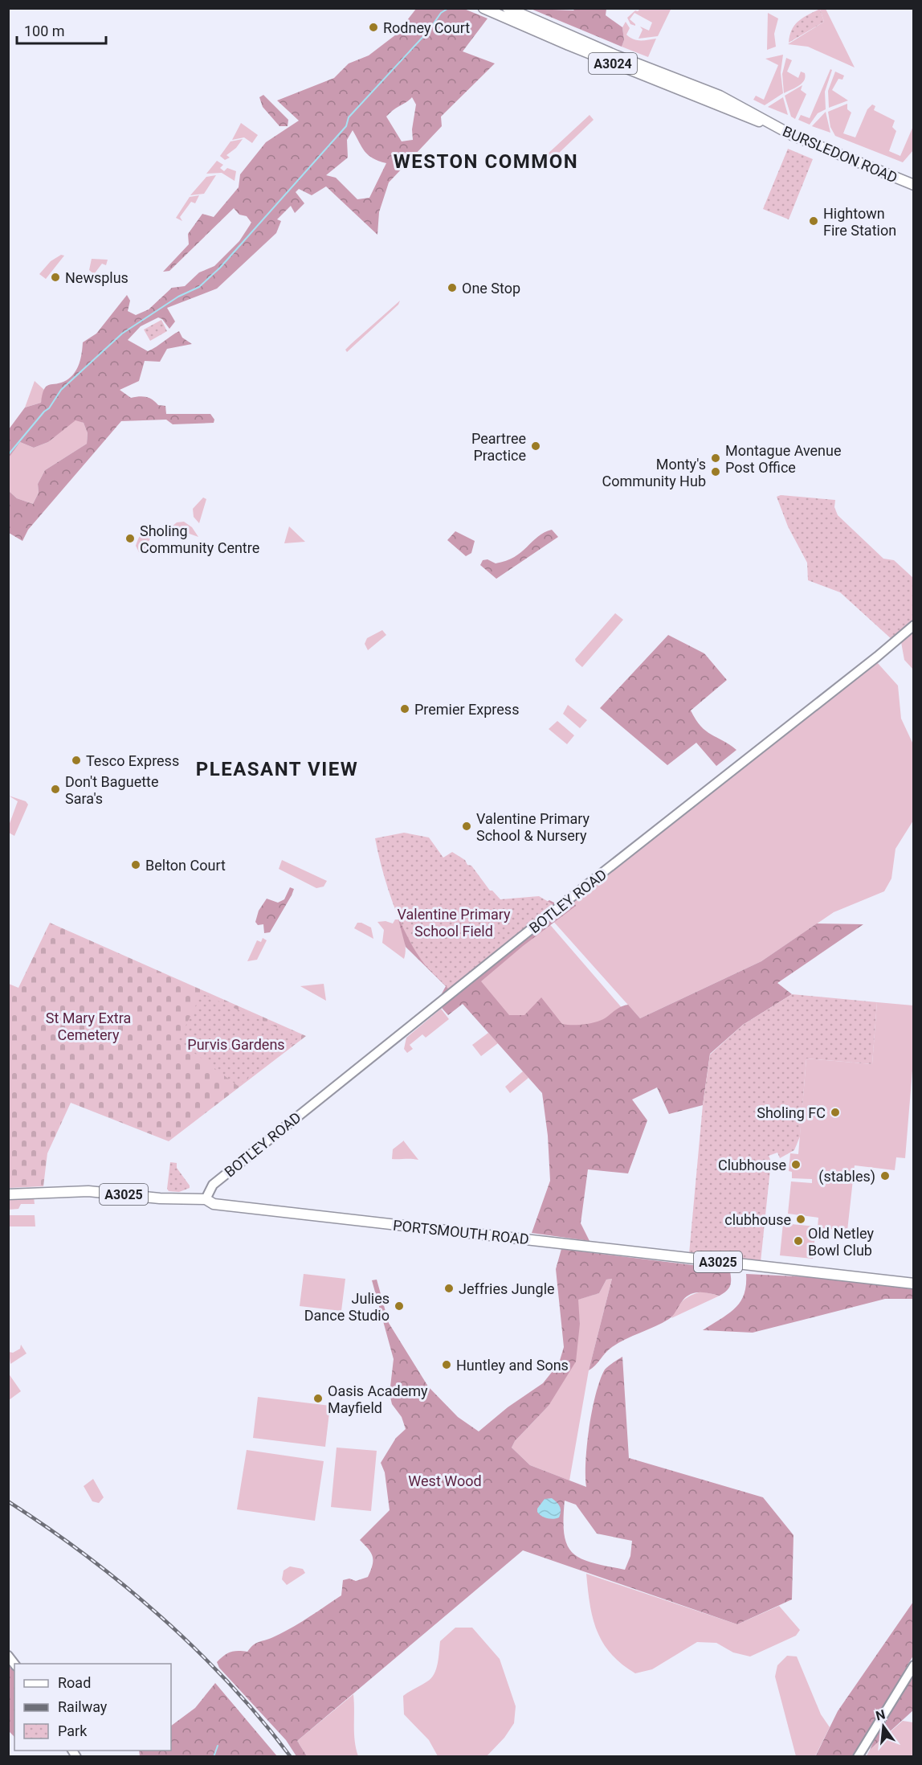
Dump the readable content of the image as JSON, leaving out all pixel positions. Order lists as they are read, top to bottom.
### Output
{
  "streets": {
    "main road": [
      "A3024",
      "BURSLEDON ROAD",
      "BOTLEY ROAD",
      "A3025",
      "PORTSMOUTH ROAD"
    ]
  },
  "crossings": [
    ["BOTLEY ROAD", "PORTSMOUTH ROAD"]
  ],
  "districts": ["WESTON COMMON", "PLEASANT VIEW"],
  "parks": [
    "Valentine Primary School Field",
    "St Mary Extra Cemetery",
    "Purvis Gardens",
    "West Wood"
  ],
  "places": [
    "Rodney Court",
    "Hightown Fire Station",
    "Newsplus",
    "One Stop",
    "Peartree Practice",
    "Montague Avenue Post Office",
    "Monty's Community Hub",
    "Sholing Community Centre",
    "Premier Express",
    "Tesco Express",
    "Don't Baguette Sara's",
    "Valentine Primary School & Nursery",
    "Belton Court",
    "Sholing FC",
    "Clubhouse",
    "(stables)",
    "clubhouse",
    "Old Netley Bowl Club",
    "Jeffries Jungle",
    "Julies Dance Studio",
    "Huntley and Sons",
    "Oasis Academy Mayfield"
  ],
  "legend": ["Road", "Railway", "Park"],
  "scale_bar": "100 m",
  "north": "top"
}
